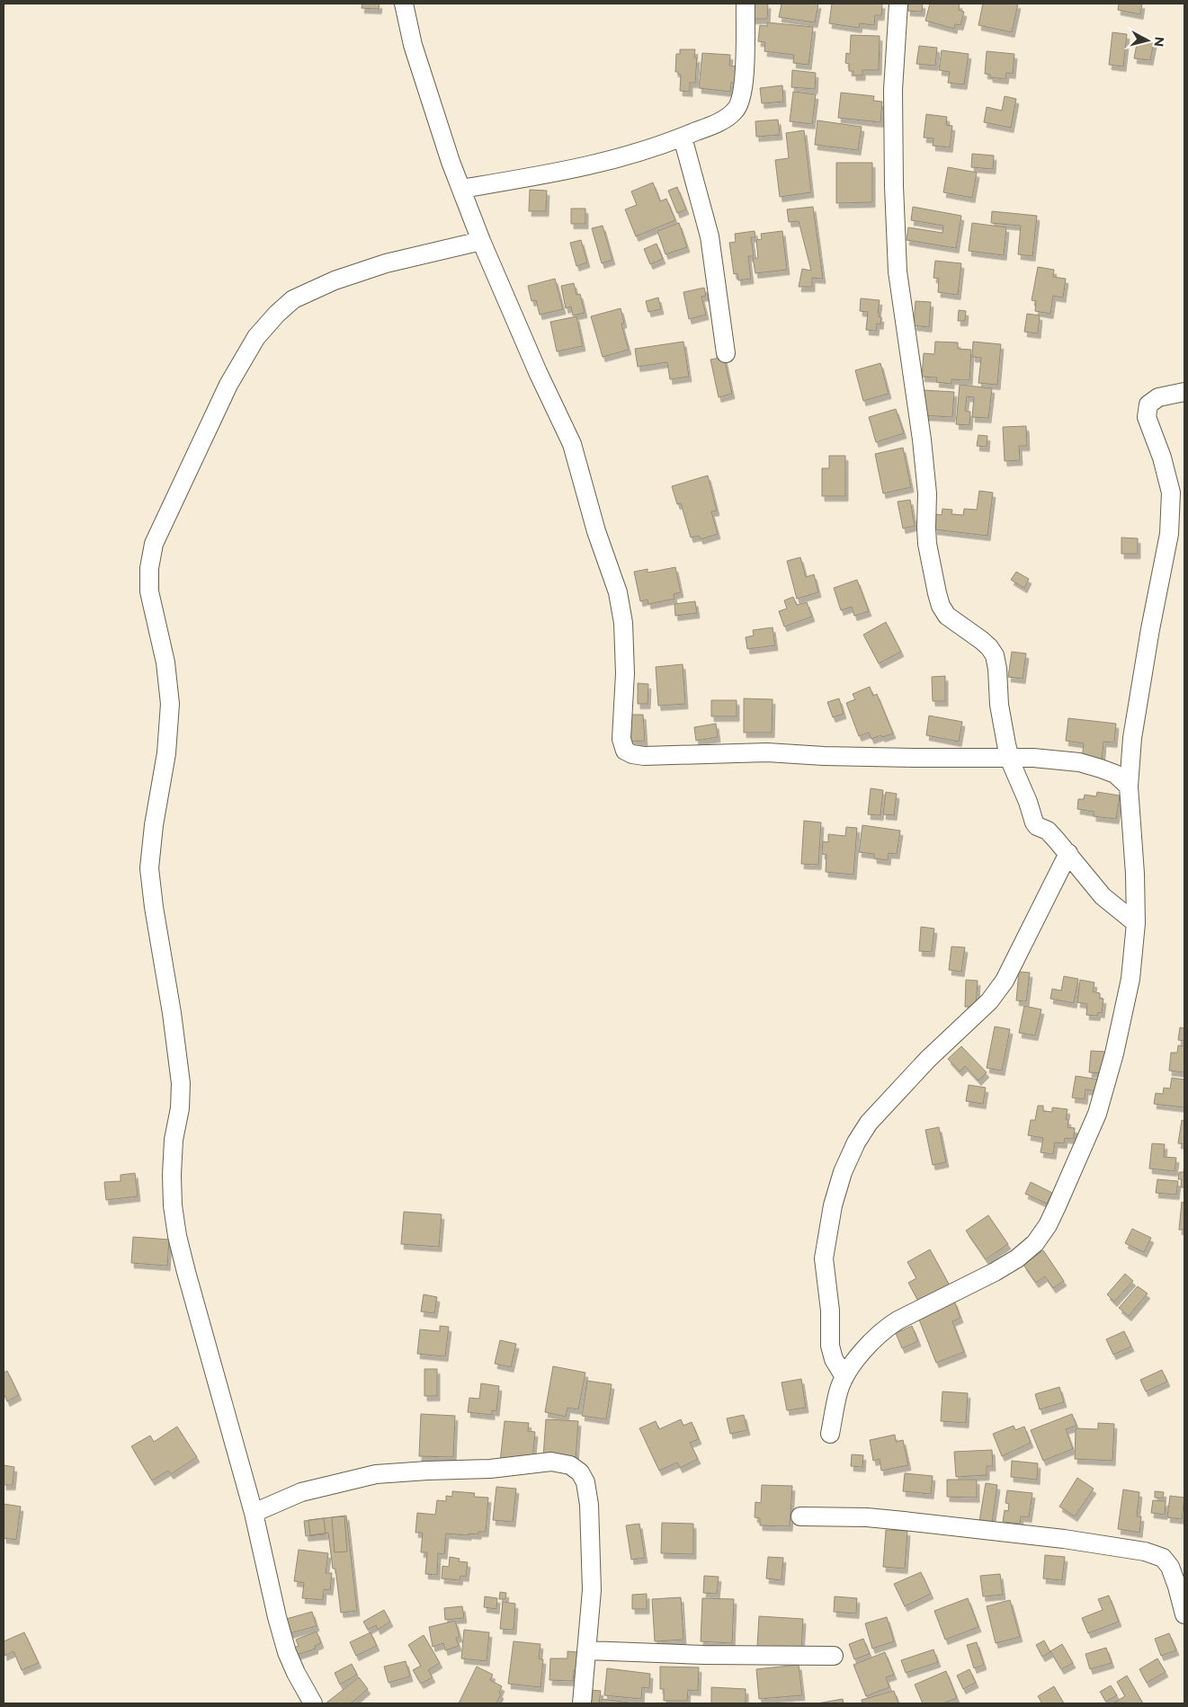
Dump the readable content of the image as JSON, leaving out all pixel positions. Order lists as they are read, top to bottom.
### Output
{
  "north": "right"
}
